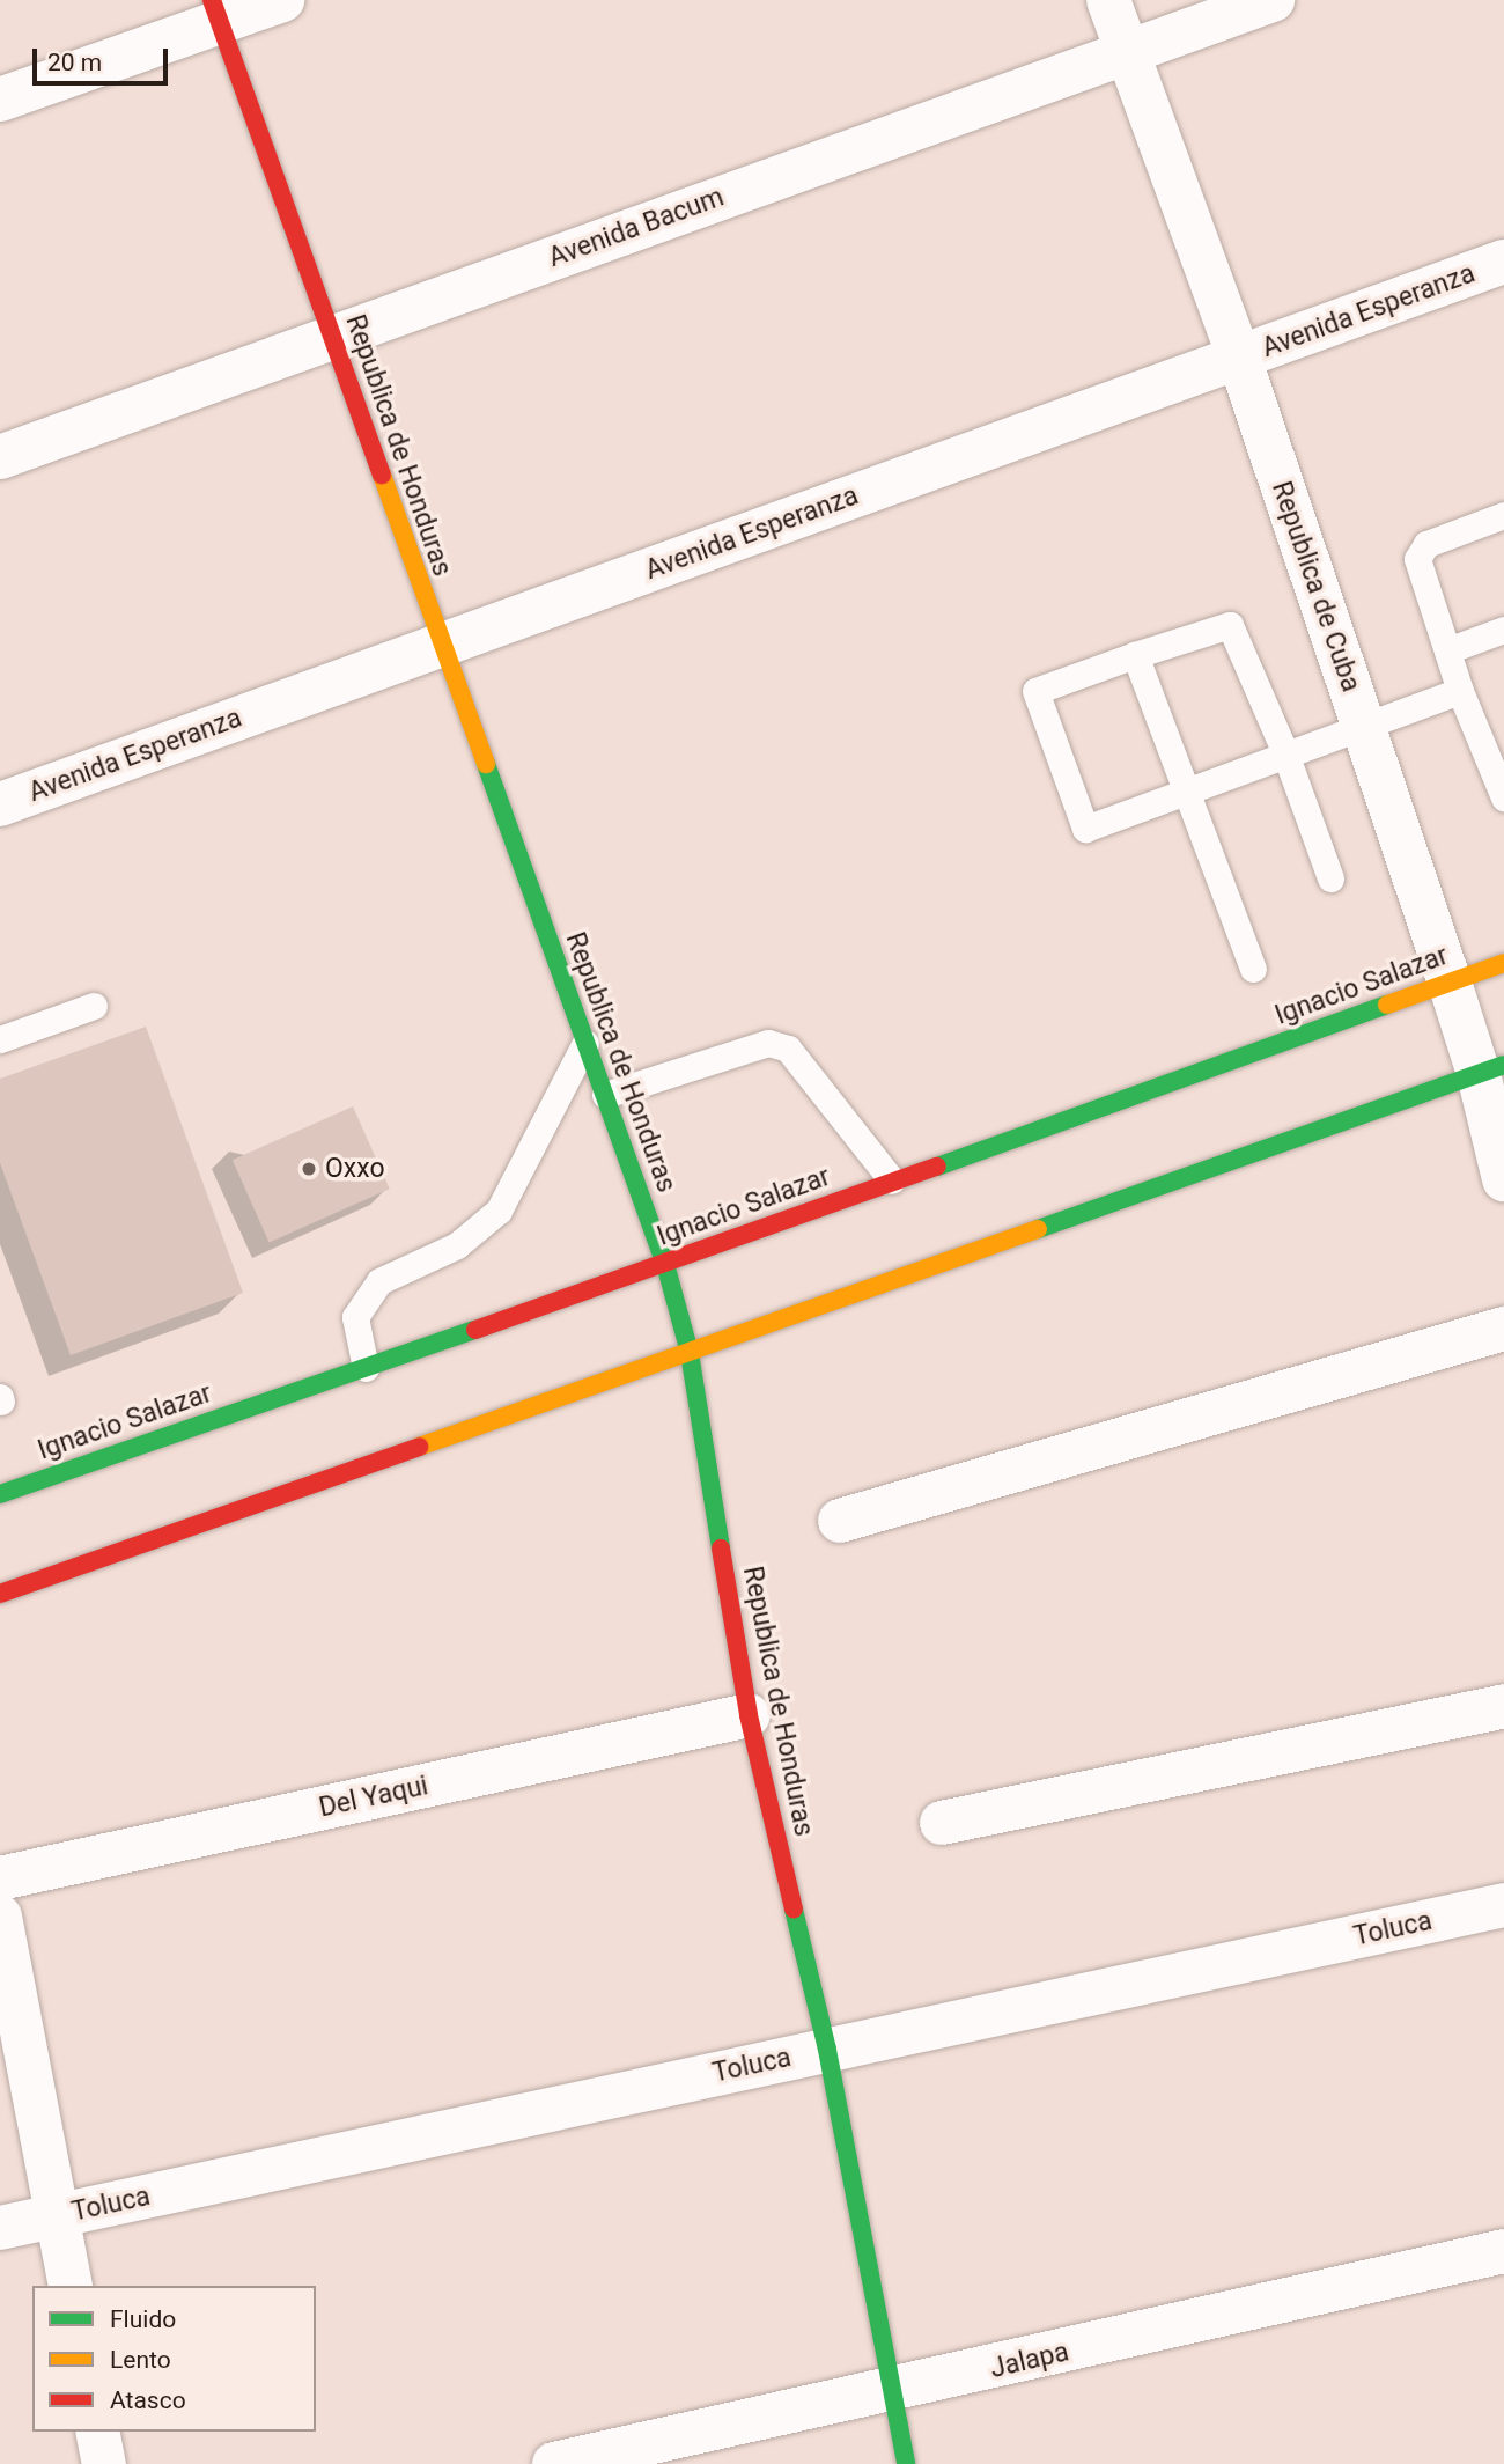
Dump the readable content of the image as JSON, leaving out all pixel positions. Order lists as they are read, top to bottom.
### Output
{
  "streets": {
    "main road": ["Republica de Honduras", "Ignacio Salazar"],
    "street": [
      "Avenida Bacum",
      "Avenida Esperanza",
      "Republica de Cuba",
      "Del Yaqui",
      "Toluca",
      "Jalapa"
    ]
  },
  "crossings": [
    ["Avenida Bacum", "Republica de Honduras"],
    ["Avenida Bacum", "Republica de Cuba"],
    ["Avenida Esperanza", "Republica de Honduras"],
    ["Avenida Esperanza", "Republica de Cuba"],
    ["Republica de Honduras", "Ignacio Salazar"],
    ["Republica de Honduras", "Del Yaqui"],
    ["Republica de Honduras", "Toluca"],
    ["Republica de Honduras", "Jalapa"],
    ["Republica de Cuba", "Ignacio Salazar"]
  ],
  "places": ["Oxxo"],
  "legend": ["Fluido", "Lento", "Atasco"],
  "scale_bar": "20 m"
}
